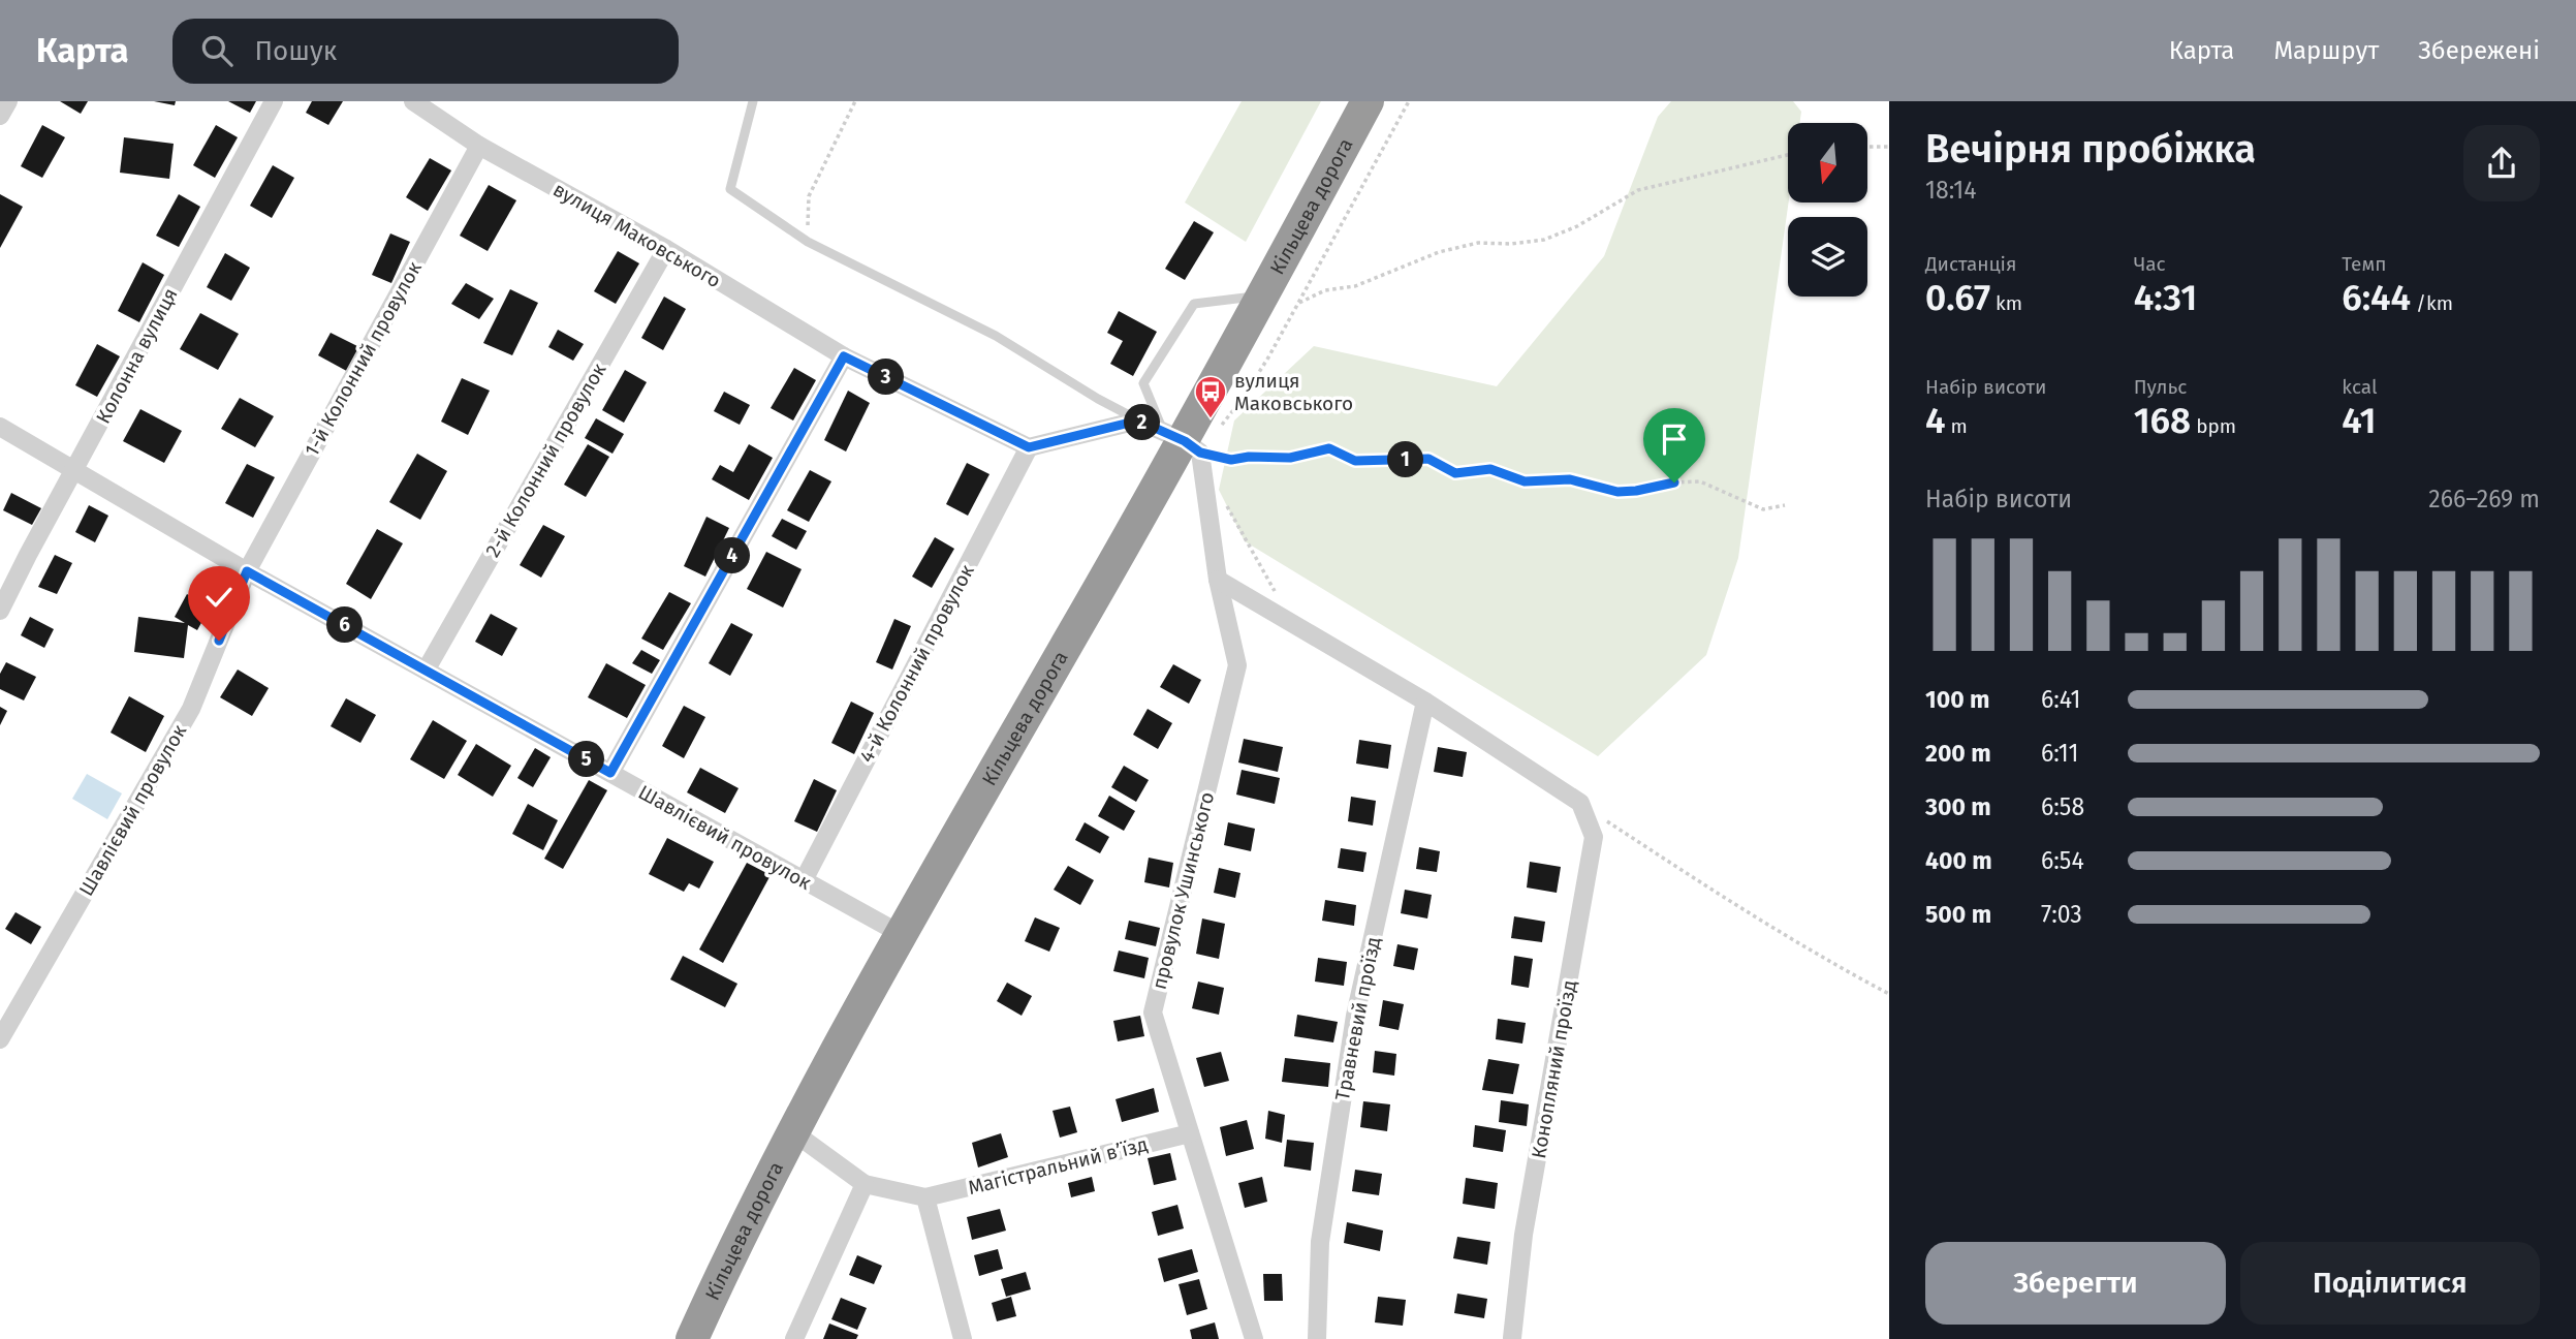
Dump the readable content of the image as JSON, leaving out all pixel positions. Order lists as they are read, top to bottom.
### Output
{
  "streets": {
    "highway": ["Кільцева дорога"],
    "street": [
      "вулиця Маковського",
      "Колонна вулиця",
      "1-й Колонний провулок",
      "2-й Колонний провулок",
      "4-й Колонний провулок",
      "Шавлієвий провулок",
      "провулок Ушинського",
      "Травневий проїзд",
      "Конопляний проїзд",
      "Магістральний в’їзд"
    ]
  },
  "crossings": [
    ["Кільцева дорога", "Шавлієвий провулок"],
    ["Кільцева дорога", "провулок Ушинського"],
    ["вулиця Маковського", "1-й Колонний провулок"],
    ["вулиця Маковського", "2-й Колонний провулок"],
    ["вулиця Маковського", "4-й Колонний провулок"],
    ["Колонна вулиця", "Шавлієвий провулок"],
    ["1-й Колонний провулок", "Шавлієвий провулок"],
    ["2-й Колонний провулок", "Шавлієвий провулок"],
    ["4-й Колонний провулок", "Шавлієвий провулок"],
    ["провулок Ушинського", "Магістральний в’їзд"]
  ],
  "places": {
    "bus stop": ["вулиця Маковського"]
  },
  "north": "bottom",
  "page": {
    "header": "Карта",
    "search": "Пошук",
    "nav": ["Карта", "Маршрут", "Збережені"],
    "heading": ["Вечірня пробіжка", "18:14"],
    "stats": [
      ["Дистанція", "0.67 km"],
      ["Час", "4:31"],
      ["Темп", "6:44 /km"],
      ["Набір висоти", "4 m"],
      ["Пульс", "168 bpm"],
      ["kcal", "41"]
    ],
    "pins": [
      "3",
      "2",
      "1",
      "4",
      "6",
      "5"
    ],
    "chart": ["Набір висоти", "266–269 m"],
    "list": [
      {
        "name": "100 m",
        "note": "6:41"
      },
      {
        "name": "200 m",
        "note": "6:11"
      },
      {
        "name": "300 m",
        "note": "6:58"
      },
      {
        "name": "400 m",
        "note": "6:54"
      },
      {
        "name": "500 m",
        "note": "7:03"
      }
    ],
    "buttons": ["Зберегти", "Поділитися"]
  }
}
